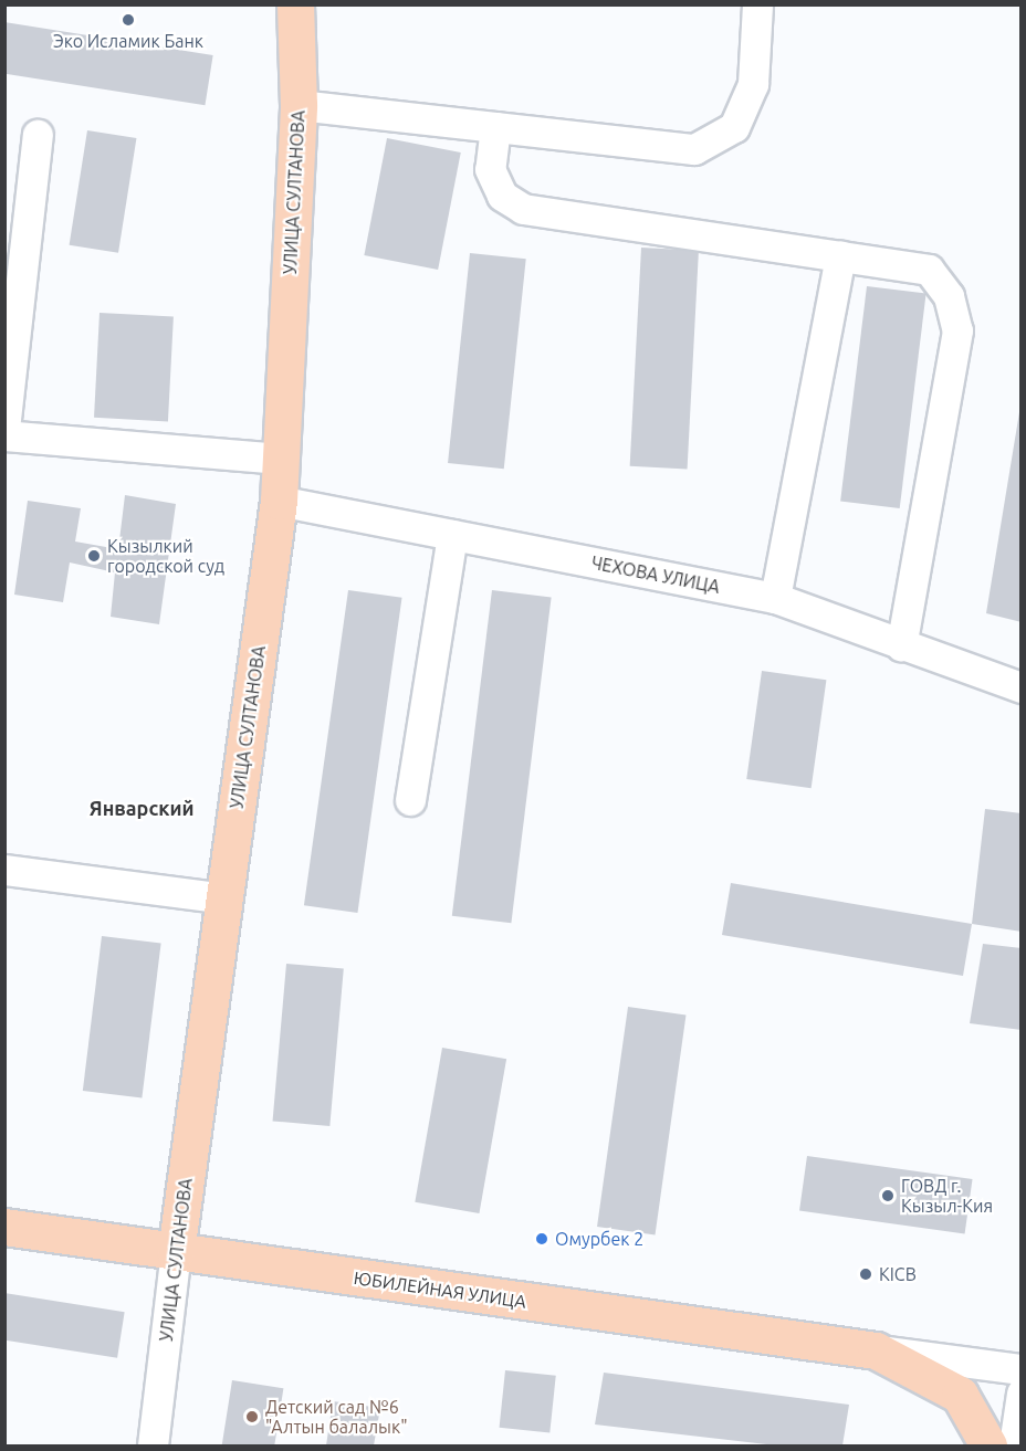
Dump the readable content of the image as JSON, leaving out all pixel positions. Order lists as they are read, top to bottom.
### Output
{
  "streets": {
    "main road": ["УЛИЦА СУЛТАНОВА", "ЮБИЛЕЙНАЯ УЛИЦА"],
    "street": ["ЧЕХОВА УЛИЦА"]
  },
  "crossings": [
    ["УЛИЦА СУЛТАНОВА", "ЧЕХОВА УЛИЦА"],
    ["УЛИЦА СУЛТАНОВА", "ЮБИЛЕЙНАЯ УЛИЦА"]
  ],
  "districts": ["Январский"],
  "places": [
    "Эко Исламик Банк",
    "Кызылкий городской суд",
    "ГОВД г. Кызыл-Кия",
    "Омурбек 2",
    "KICB",
    "Детский сад №6 \"Алтын балалык\""
  ]
}
